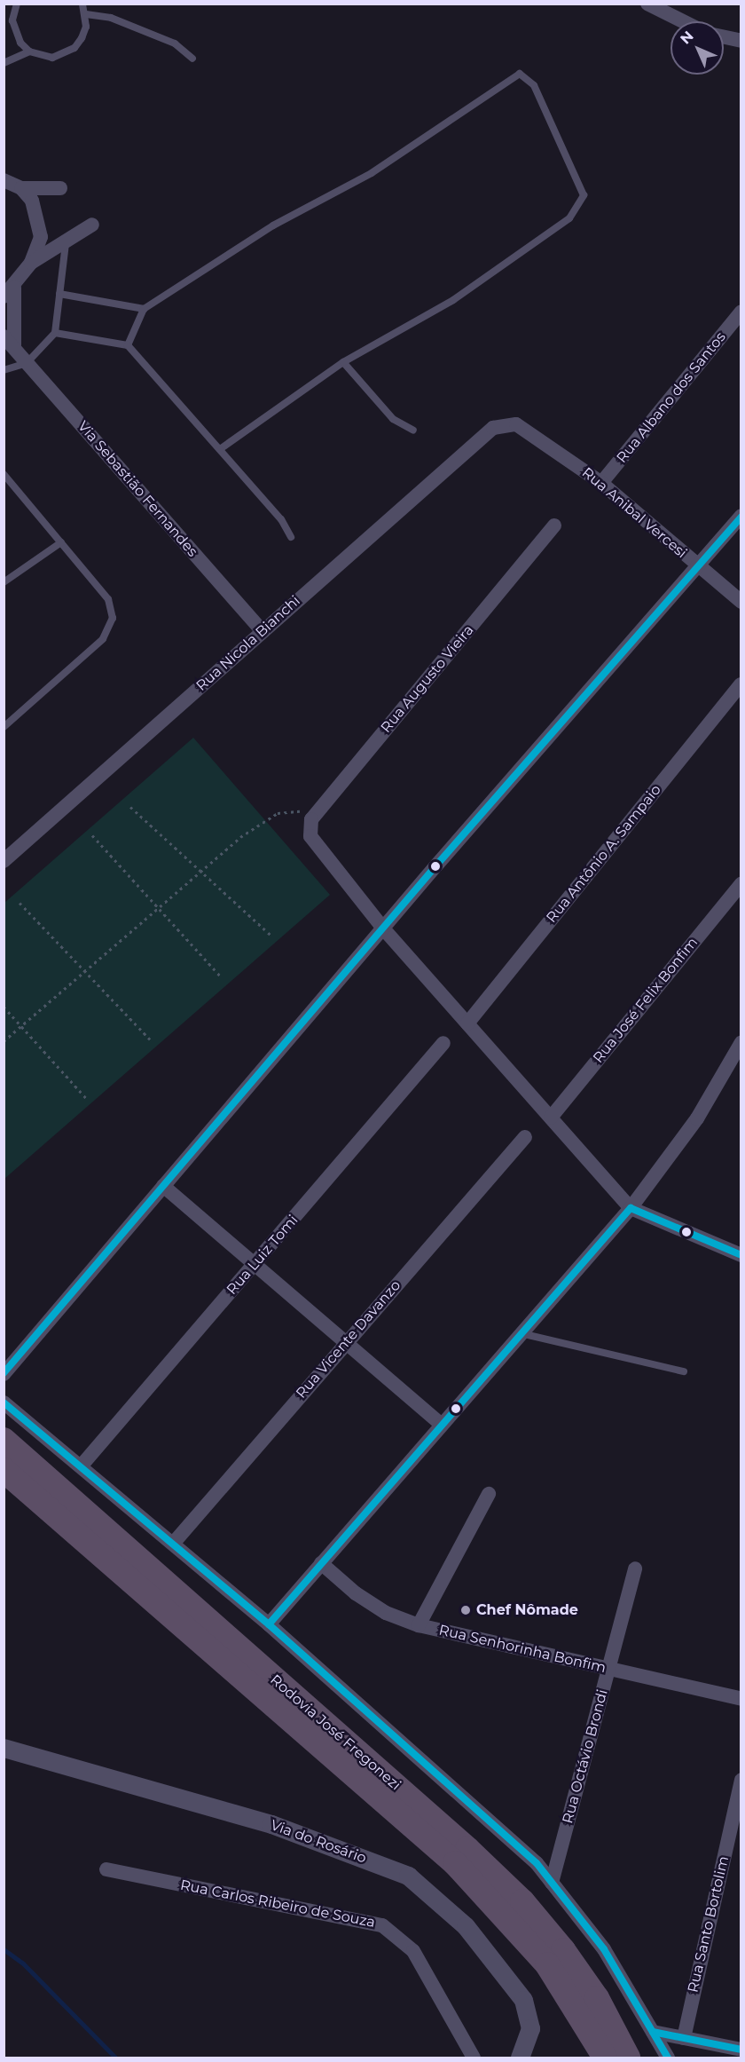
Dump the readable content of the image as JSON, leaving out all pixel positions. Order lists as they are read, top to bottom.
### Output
{
  "streets": {
    "highway": ["Rodovia José Fregonezi"],
    "street": [
      "Rua Albano dos Santos",
      "Via Sebastião Fernandes",
      "Rua Anibal Vercesi",
      "Rua Nicola Bianchi",
      "Rua Augusto Vieira",
      "Rua Antônio A. Sampaio",
      "Rua José Felix Bonfim",
      "Rua Luiz Tomi",
      "Rua Vicente Davanzo",
      "Rua Senhorinha Bonfim",
      "Rua Octávio Brondi",
      "Via do Rosário",
      "Rua Carlos Ribeiro de Souza",
      "Rua Santo Bortolim"
    ]
  },
  "crossings": [
    ["Rua Albano dos Santos", "Rua Anibal Vercesi"],
    ["Via Sebastião Fernandes", "Rua Nicola Bianchi"],
    ["Rua Anibal Vercesi", "Rua Nicola Bianchi"],
    ["Rua Senhorinha Bonfim", "Rua Octávio Brondi"]
  ],
  "places": ["Chef Nômade"],
  "north": "top left"
}
